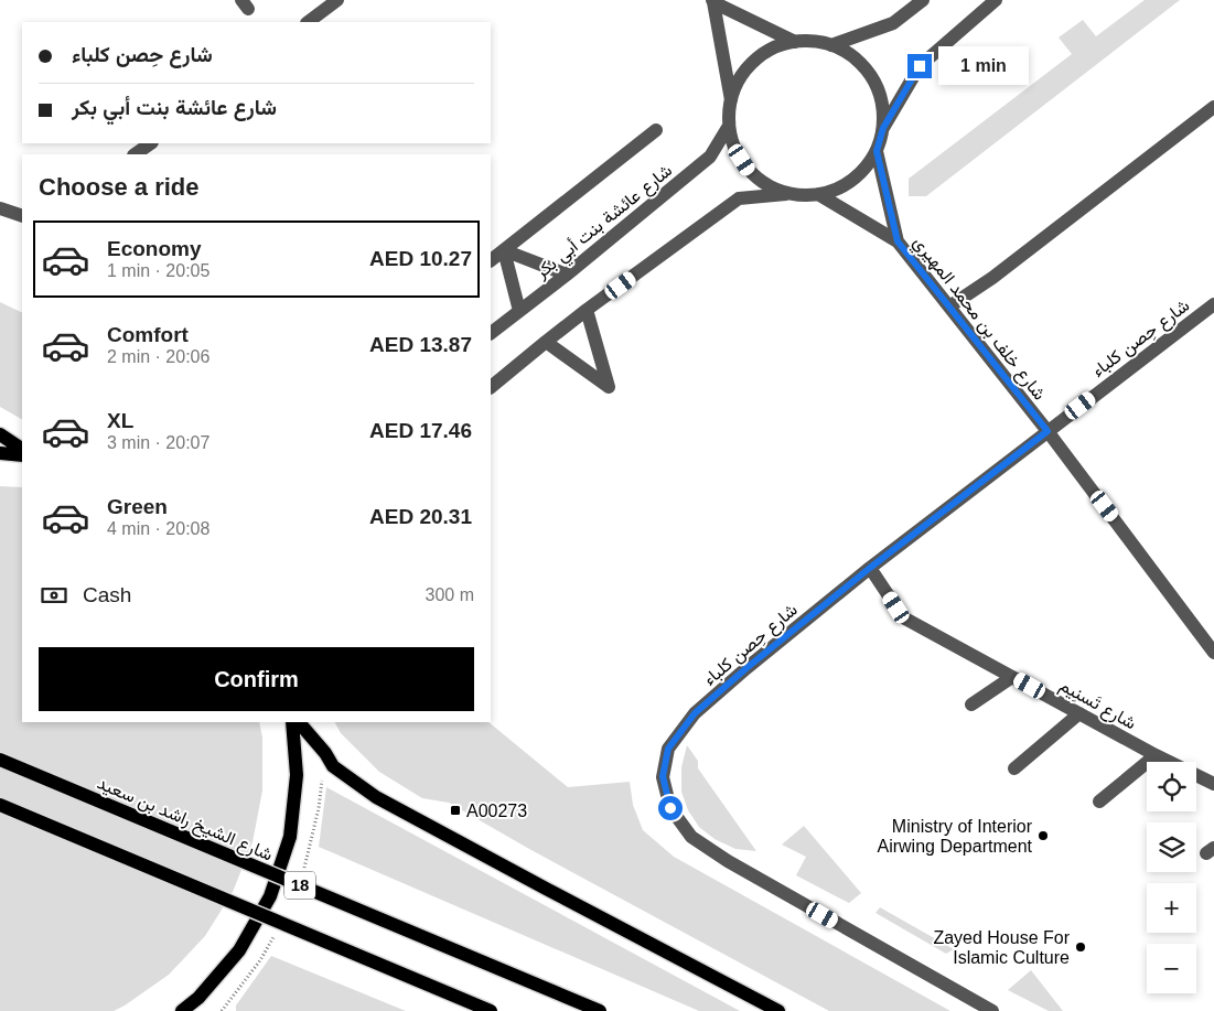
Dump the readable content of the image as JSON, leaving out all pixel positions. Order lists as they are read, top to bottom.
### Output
{
  "streets": {
    "main road": ["شارع الشيخ راشد بن سعيد", "18"],
    "street": [
      "شارع عائشة بنت أبي بكر",
      "شارع خلف بن محمد المهيري",
      "شارع حِصن كلباء",
      "شارع تَسنِيم"
    ]
  },
  "crossings": [
    ["شارع عائشة بنت أبي بكر", "شارع خلف بن محمد المهيري"],
    ["شارع خلف بن محمد المهيري", "شارع حِصن كلباء"],
    ["شارع حِصن كلباء", "شارع تَسنِيم"]
  ],
  "places": {
    "transit": ["A00273"],
    "other": ["Ministry of Interior Airwing Department", "Zayed House For Islamic Culture"]
  },
  "page": {
    "banner": ["شارع حِصن كلباء", "شارع عائشة بنت أبي بكر"],
    "bubble": "1 min",
    "heading": "Choose a ride",
    "list": [
      {
        "name": "Economy",
        "note": "1 min · 20:05",
        "value": "AED 10.27"
      },
      {
        "name": "Comfort",
        "note": "2 min · 20:06",
        "value": "AED 13.87"
      },
      {
        "name": "XL",
        "note": "3 min · 20:07",
        "value": "AED 17.46"
      },
      {
        "name": "Green",
        "note": "4 min · 20:08",
        "value": "AED 20.31"
      }
    ],
    "pay": ["Cash", "300 m"],
    "buttons": "Confirm",
    "map_buttons": ["+", "−"]
  }
}
